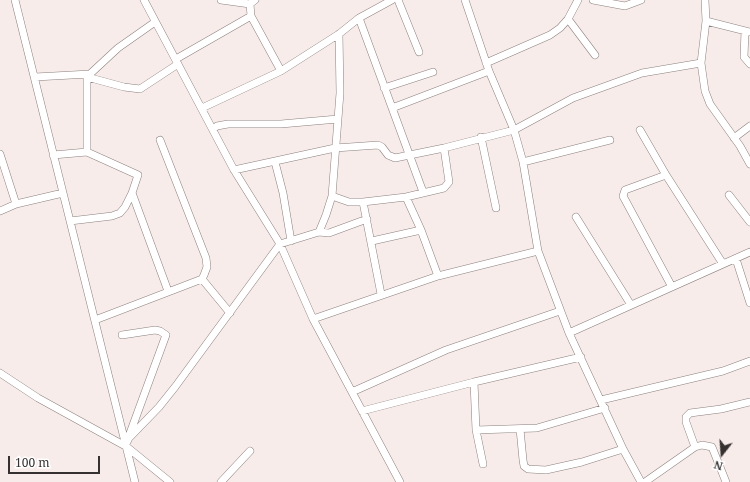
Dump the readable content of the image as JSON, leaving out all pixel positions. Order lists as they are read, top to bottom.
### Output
{
  "scale_bar": "100 m",
  "north": "bottom"
}
